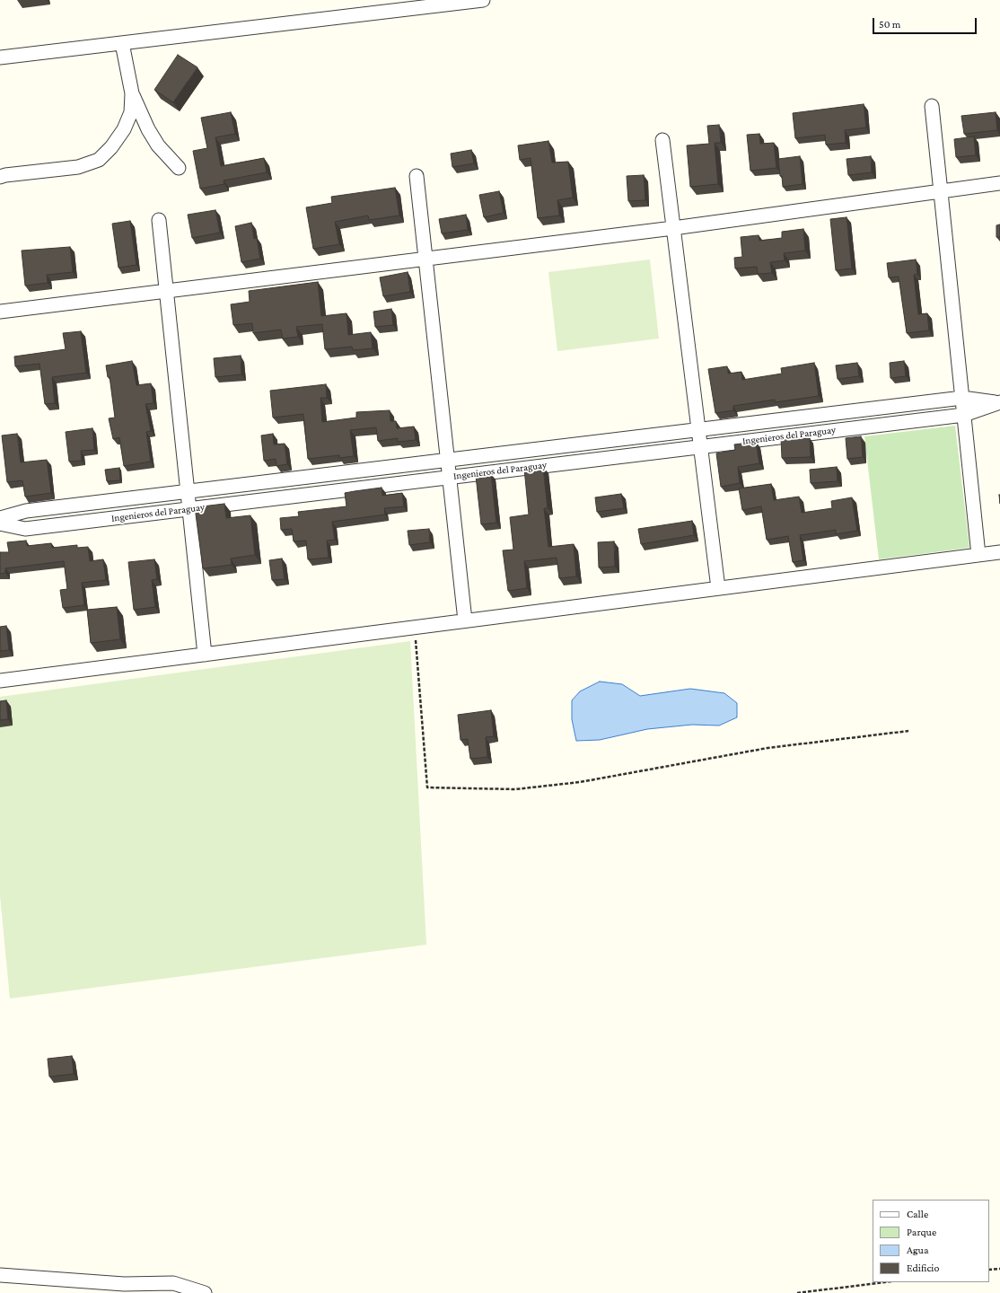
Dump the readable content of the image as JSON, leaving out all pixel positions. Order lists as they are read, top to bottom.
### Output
{
  "streets": {
    "street": ["Ingenieros del Paraguay"]
  },
  "legend": [
    "Calle",
    "Parque",
    "Agua",
    "Edificio"
  ],
  "scale_bar": "50 m"
}
